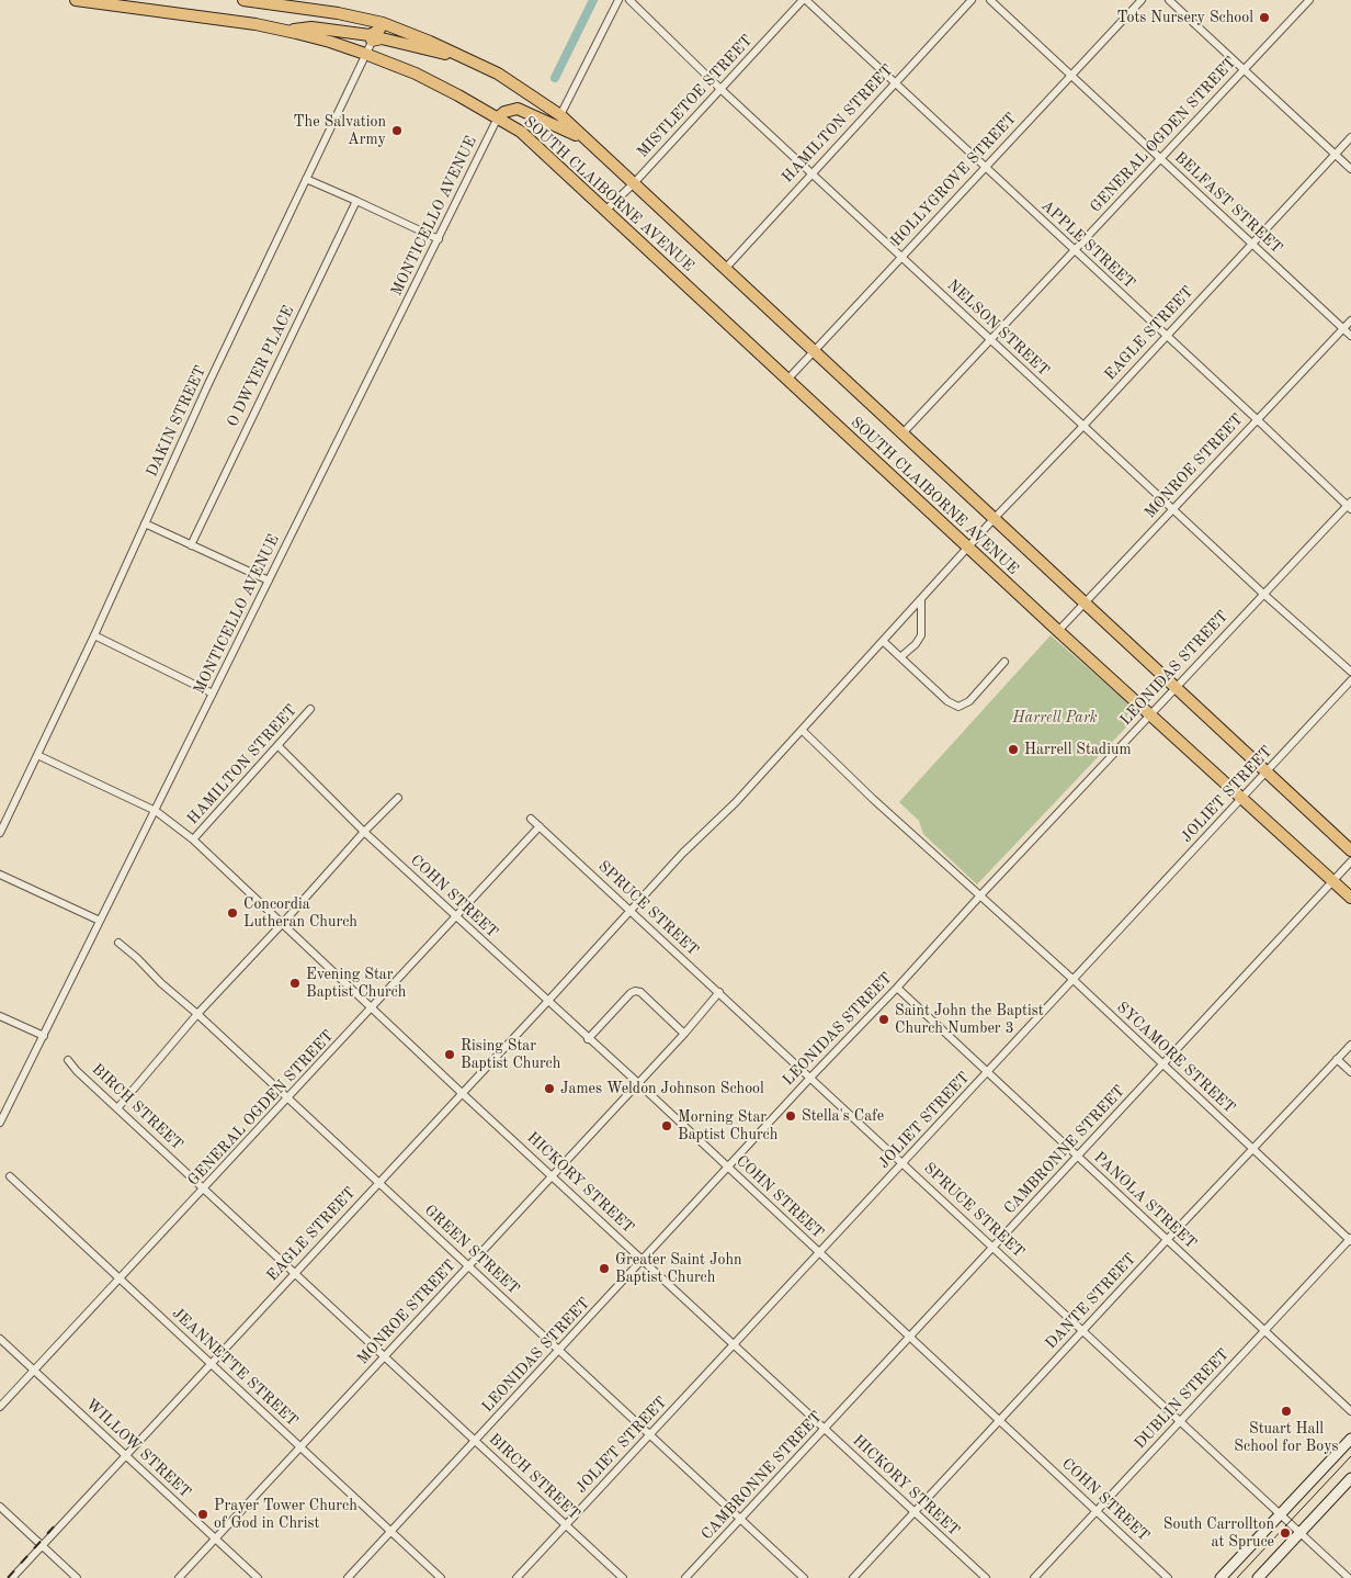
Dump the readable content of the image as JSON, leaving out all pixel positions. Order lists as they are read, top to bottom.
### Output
{
  "streets": {
    "main road": ["SOUTH CLAIBORNE AVENUE"],
    "street": [
      "MISTLETOE STREET",
      "HAMILTON STREET",
      "GENERAL OGDEN STREET",
      "HOLLYGROVE STREET",
      "BELFAST STREET",
      "MONTICELLO AVENUE",
      "APPLE STREET",
      "NELSON STREET",
      "EAGLE STREET",
      "O DWYER PLACE",
      "DAKIN STREET",
      "MONROE STREET",
      "LEONIDAS STREET",
      "JOLIET STREET",
      "COHN STREET",
      "SPRUCE STREET",
      "SYCAMORE STREET",
      "BIRCH STREET",
      "CAMBRONNE STREET",
      "HICKORY STREET",
      "PANOLA STREET",
      "GREEN STREET",
      "DANTE STREET",
      "JEANNETTE STREET",
      "DUBLIN STREET",
      "WILLOW STREET"
    ]
  },
  "crossings": [
    ["MISTLETOE STREET", "SOUTH CLAIBORNE AVENUE"],
    ["MISTLETOE STREET", "APPLE STREET"],
    ["MISTLETOE STREET", "NELSON STREET"],
    ["HAMILTON STREET", "SOUTH CLAIBORNE AVENUE"],
    ["HAMILTON STREET", "APPLE STREET"],
    ["HAMILTON STREET", "NELSON STREET"],
    ["HAMILTON STREET", "COHN STREET"],
    ["HAMILTON STREET", "HICKORY STREET"],
    ["GENERAL OGDEN STREET", "SOUTH CLAIBORNE AVENUE"],
    ["GENERAL OGDEN STREET", "BELFAST STREET"],
    ["GENERAL OGDEN STREET", "APPLE STREET"],
    ["GENERAL OGDEN STREET", "NELSON STREET"],
    ["GENERAL OGDEN STREET", "COHN STREET"],
    ["GENERAL OGDEN STREET", "SPRUCE STREET"],
    ["GENERAL OGDEN STREET", "BIRCH STREET"],
    ["GENERAL OGDEN STREET", "HICKORY STREET"],
    ["GENERAL OGDEN STREET", "GREEN STREET"],
    ["GENERAL OGDEN STREET", "JEANNETTE STREET"],
    ["GENERAL OGDEN STREET", "WILLOW STREET"],
    ["HOLLYGROVE STREET", "SOUTH CLAIBORNE AVENUE"],
    ["HOLLYGROVE STREET", "BELFAST STREET"],
    ["HOLLYGROVE STREET", "APPLE STREET"],
    ["HOLLYGROVE STREET", "NELSON STREET"],
    ["SOUTH CLAIBORNE AVENUE", "MONTICELLO AVENUE"],
    ["SOUTH CLAIBORNE AVENUE", "EAGLE STREET"],
    ["SOUTH CLAIBORNE AVENUE", "DAKIN STREET"],
    ["SOUTH CLAIBORNE AVENUE", "MONROE STREET"],
    ["SOUTH CLAIBORNE AVENUE", "LEONIDAS STREET"],
    ["SOUTH CLAIBORNE AVENUE", "JOLIET STREET"],
    ["SOUTH CLAIBORNE AVENUE", "CAMBRONNE STREET"],
    ["BELFAST STREET", "EAGLE STREET"],
    ["BELFAST STREET", "MONROE STREET"],
    ["MONTICELLO AVENUE", "HICKORY STREET"],
    ["APPLE STREET", "EAGLE STREET"],
    ["APPLE STREET", "MONROE STREET"],
    ["APPLE STREET", "LEONIDAS STREET"],
    ["NELSON STREET", "EAGLE STREET"],
    ["NELSON STREET", "MONROE STREET"],
    ["NELSON STREET", "LEONIDAS STREET"],
    ["EAGLE STREET", "COHN STREET"],
    ["EAGLE STREET", "SPRUCE STREET"],
    ["EAGLE STREET", "SYCAMORE STREET"],
    ["EAGLE STREET", "BIRCH STREET"],
    ["EAGLE STREET", "HICKORY STREET"],
    ["EAGLE STREET", "GREEN STREET"],
    ["EAGLE STREET", "JEANNETTE STREET"],
    ["EAGLE STREET", "WILLOW STREET"],
    ["DAKIN STREET", "HICKORY STREET"],
    ["MONROE STREET", "COHN STREET"],
    ["MONROE STREET", "SPRUCE STREET"],
    ["MONROE STREET", "BIRCH STREET"],
    ["MONROE STREET", "HICKORY STREET"],
    ["MONROE STREET", "GREEN STREET"],
    ["MONROE STREET", "JEANNETTE STREET"],
    ["MONROE STREET", "WILLOW STREET"],
    ["LEONIDAS STREET", "COHN STREET"],
    ["LEONIDAS STREET", "SPRUCE STREET"],
    ["LEONIDAS STREET", "SYCAMORE STREET"],
    ["LEONIDAS STREET", "BIRCH STREET"],
    ["LEONIDAS STREET", "HICKORY STREET"],
    ["LEONIDAS STREET", "PANOLA STREET"],
    ["LEONIDAS STREET", "GREEN STREET"],
    ["LEONIDAS STREET", "JEANNETTE STREET"],
    ["JOLIET STREET", "COHN STREET"],
    ["JOLIET STREET", "SPRUCE STREET"],
    ["JOLIET STREET", "SYCAMORE STREET"],
    ["JOLIET STREET", "BIRCH STREET"],
    ["JOLIET STREET", "HICKORY STREET"],
    ["JOLIET STREET", "PANOLA STREET"],
    ["JOLIET STREET", "GREEN STREET"],
    ["COHN STREET", "CAMBRONNE STREET"],
    ["COHN STREET", "DANTE STREET"],
    ["COHN STREET", "DUBLIN STREET"],
    ["SPRUCE STREET", "CAMBRONNE STREET"],
    ["SPRUCE STREET", "DANTE STREET"],
    ["SPRUCE STREET", "DUBLIN STREET"],
    ["SYCAMORE STREET", "CAMBRONNE STREET"],
    ["SYCAMORE STREET", "DANTE STREET"],
    ["SYCAMORE STREET", "DUBLIN STREET"],
    ["CAMBRONNE STREET", "HICKORY STREET"],
    ["CAMBRONNE STREET", "PANOLA STREET"],
    ["CAMBRONNE STREET", "GREEN STREET"],
    ["HICKORY STREET", "DANTE STREET"],
    ["PANOLA STREET", "DANTE STREET"],
    ["PANOLA STREET", "DUBLIN STREET"]
  ],
  "parks": ["Harrell Park"],
  "places": [
    "Tots Nursery School",
    "The Salvation Army",
    "Harrell Stadium",
    "Concordia Lutheran Church",
    "Evening Star Baptist Church",
    "Saint John the Baptist Church Number 3",
    "Rising Star Baptist Church",
    "James Weldon Johnson School",
    "Stella's Cafe",
    "Morning Star Baptist Church",
    "Greater Saint John Baptist Church",
    "Stuart Hall School for Boys",
    "Prayer Tower Church of God in Christ",
    "South Carrollton at Spruce"
  ]
}
